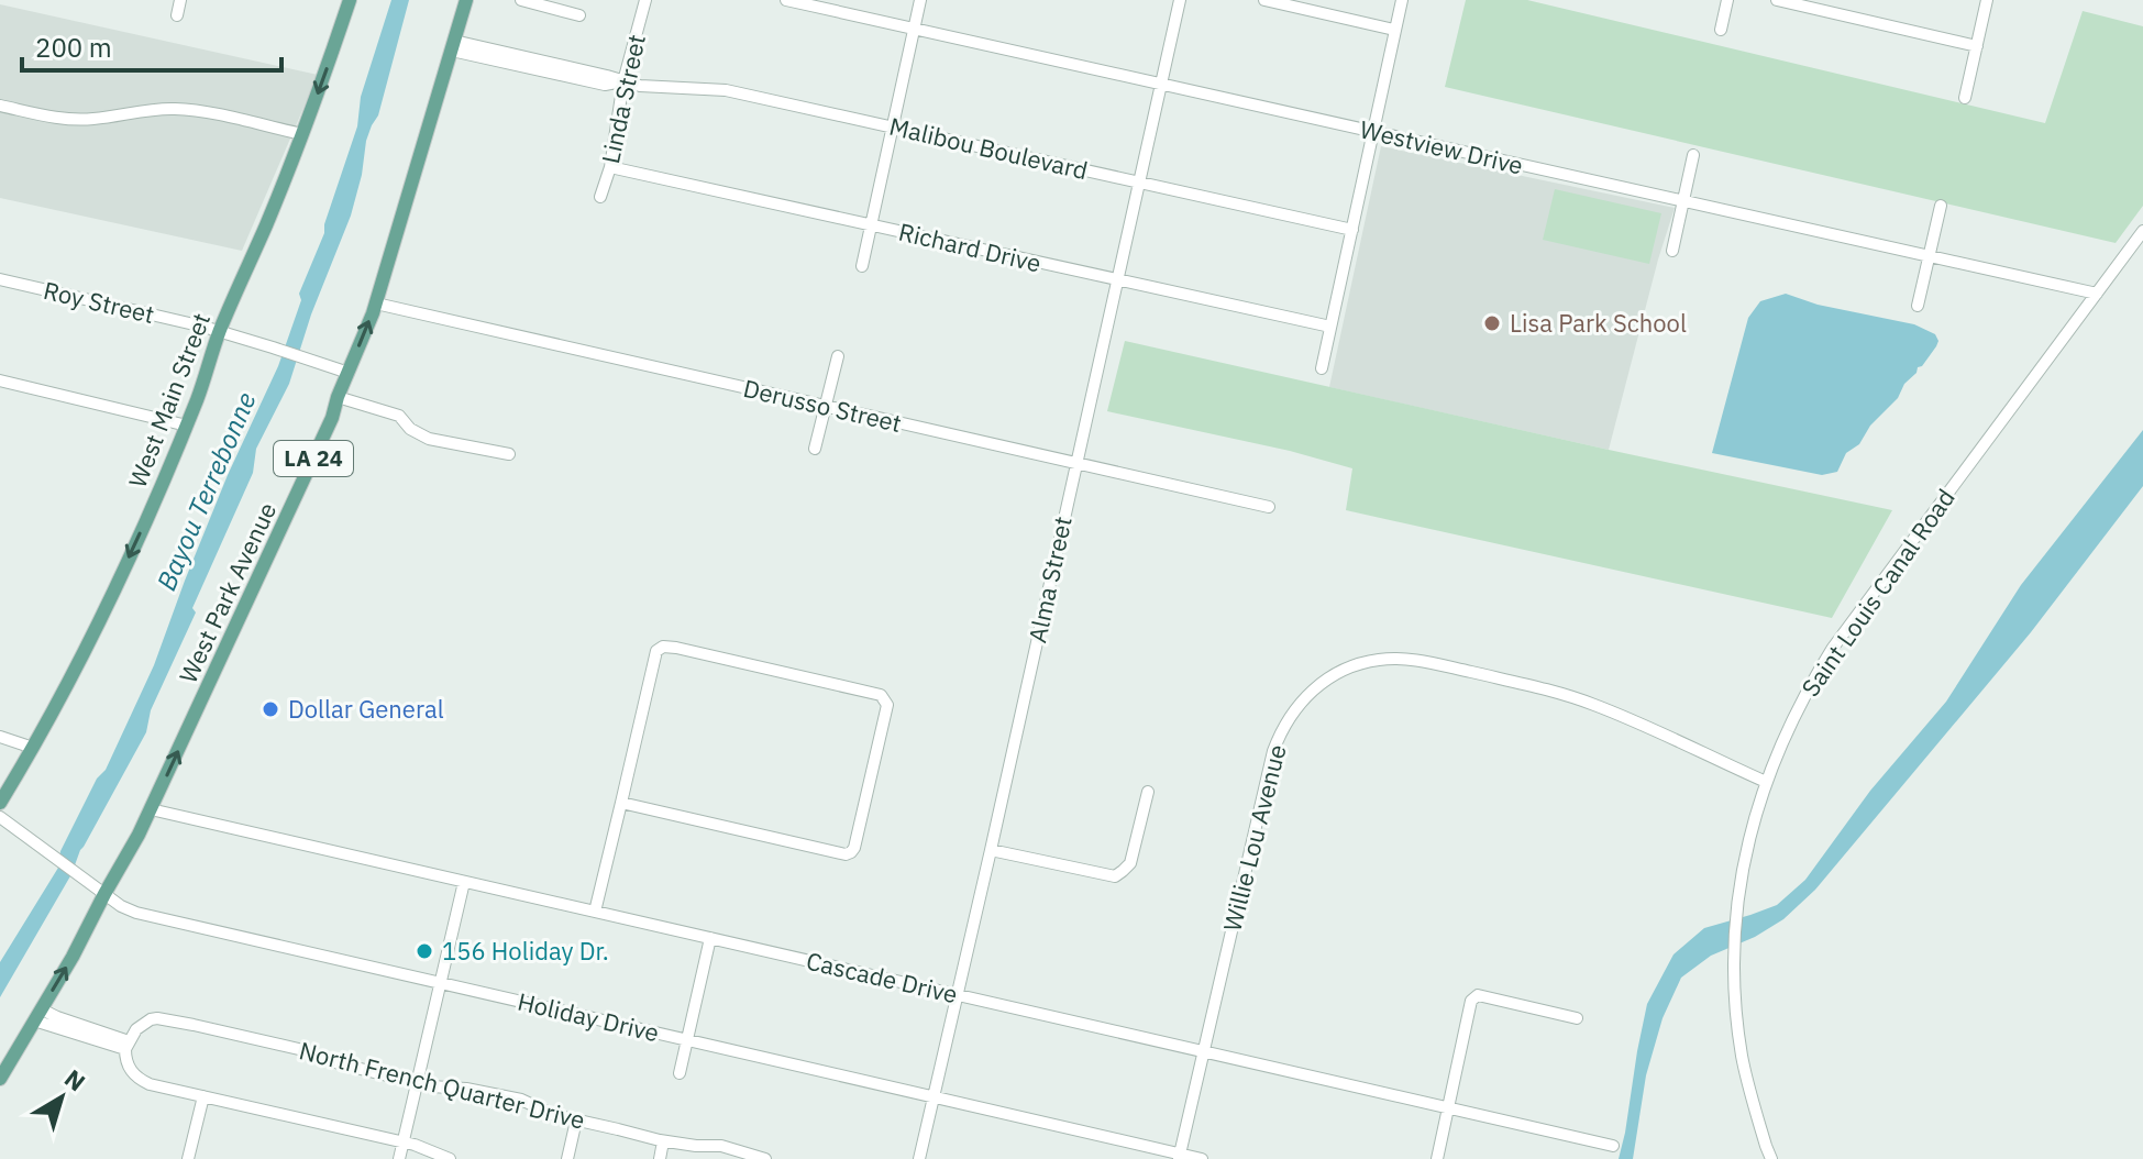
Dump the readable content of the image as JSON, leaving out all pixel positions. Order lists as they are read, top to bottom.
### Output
{
  "streets": {
    "main road": ["West Main Street", "LA 24", "West Park Avenue"],
    "street": [
      "Linda Street",
      "Westview Drive",
      "Malibou Boulevard",
      "Richard Drive",
      "Roy Street",
      "Derusso Street",
      "Alma Street",
      "Saint Louis Canal Road",
      "Willie Lou Avenue",
      "Cascade Drive",
      "Holiday Drive",
      "North French Quarter Drive"
    ]
  },
  "crossings": [
    ["Linda Street", "Malibou Boulevard"],
    ["Linda Street", "Richard Drive"],
    ["Westview Drive", "Alma Street"],
    ["Westview Drive", "Saint Louis Canal Road"],
    ["Malibou Boulevard", "Alma Street"],
    ["Malibou Boulevard", "West Park Avenue"],
    ["Richard Drive", "Alma Street"],
    ["Roy Street", "West Main Street"],
    ["Roy Street", "West Park Avenue"],
    ["Derusso Street", "Alma Street"],
    ["Derusso Street", "West Park Avenue"],
    ["Alma Street", "Cascade Drive"],
    ["Alma Street", "Holiday Drive"],
    ["West Park Avenue", "Cascade Drive"],
    ["West Park Avenue", "Holiday Drive"],
    ["Saint Louis Canal Road", "Willie Lou Avenue"],
    ["Willie Lou Avenue", "Cascade Drive"],
    ["Willie Lou Avenue", "Holiday Drive"]
  ],
  "one_way": ["West Main Street", "West Park Avenue"],
  "water": ["Bayou Terrebonne"],
  "places": ["Lisa Park School", "Dollar General", "156 Holiday Dr."],
  "scale_bar": "200 m",
  "north": "top right"
}
